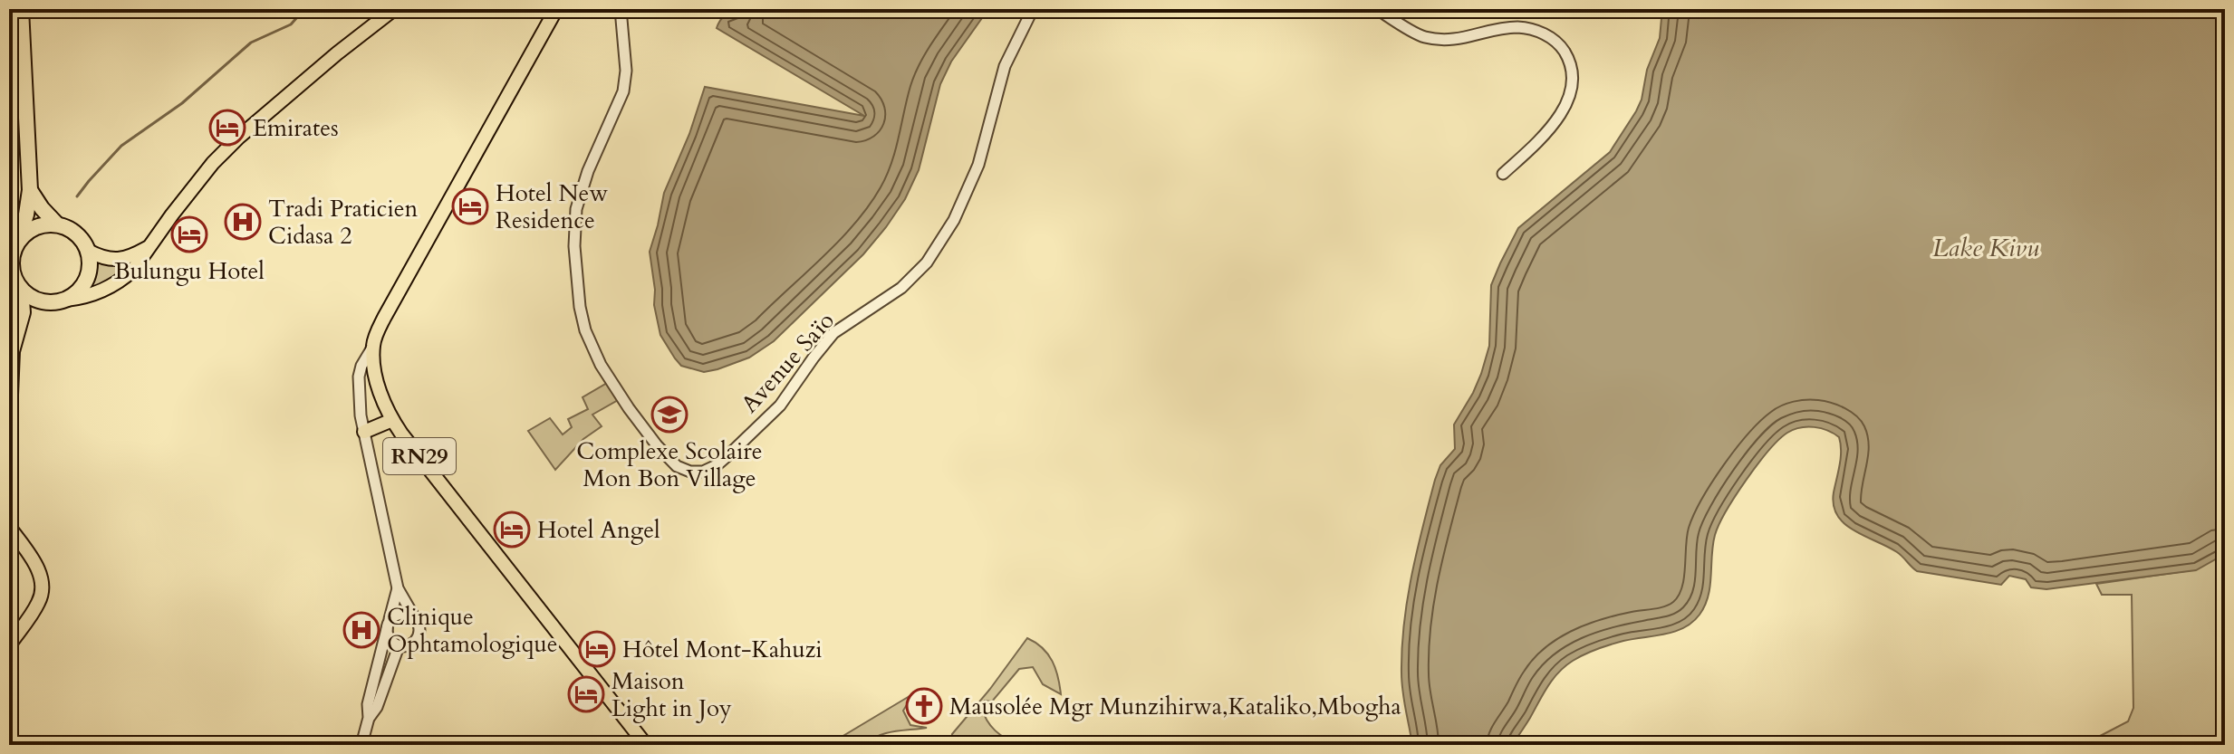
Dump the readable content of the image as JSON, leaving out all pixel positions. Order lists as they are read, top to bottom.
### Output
{
  "streets": {
    "main road": ["RN29"],
    "street": ["Avenue Saïo"]
  },
  "water": ["Lake Kivu"],
  "places": {
    "hotel": [
      "Emirates",
      "Hotel New Residence",
      "Bulungu Hotel",
      "Hotel Angel",
      "Hôtel Mont-Kahuzi",
      "Maison Light in Joy"
    ],
    "hospital": ["Tradi Praticien Cidasa 2", "Clinique Ophtamologique"],
    "school or university": ["Complexe Scolaire Mon Bon Village"],
    "church": ["Mausolée Mgr Munzihirwa,Kataliko,Mbogha"]
  }
}
